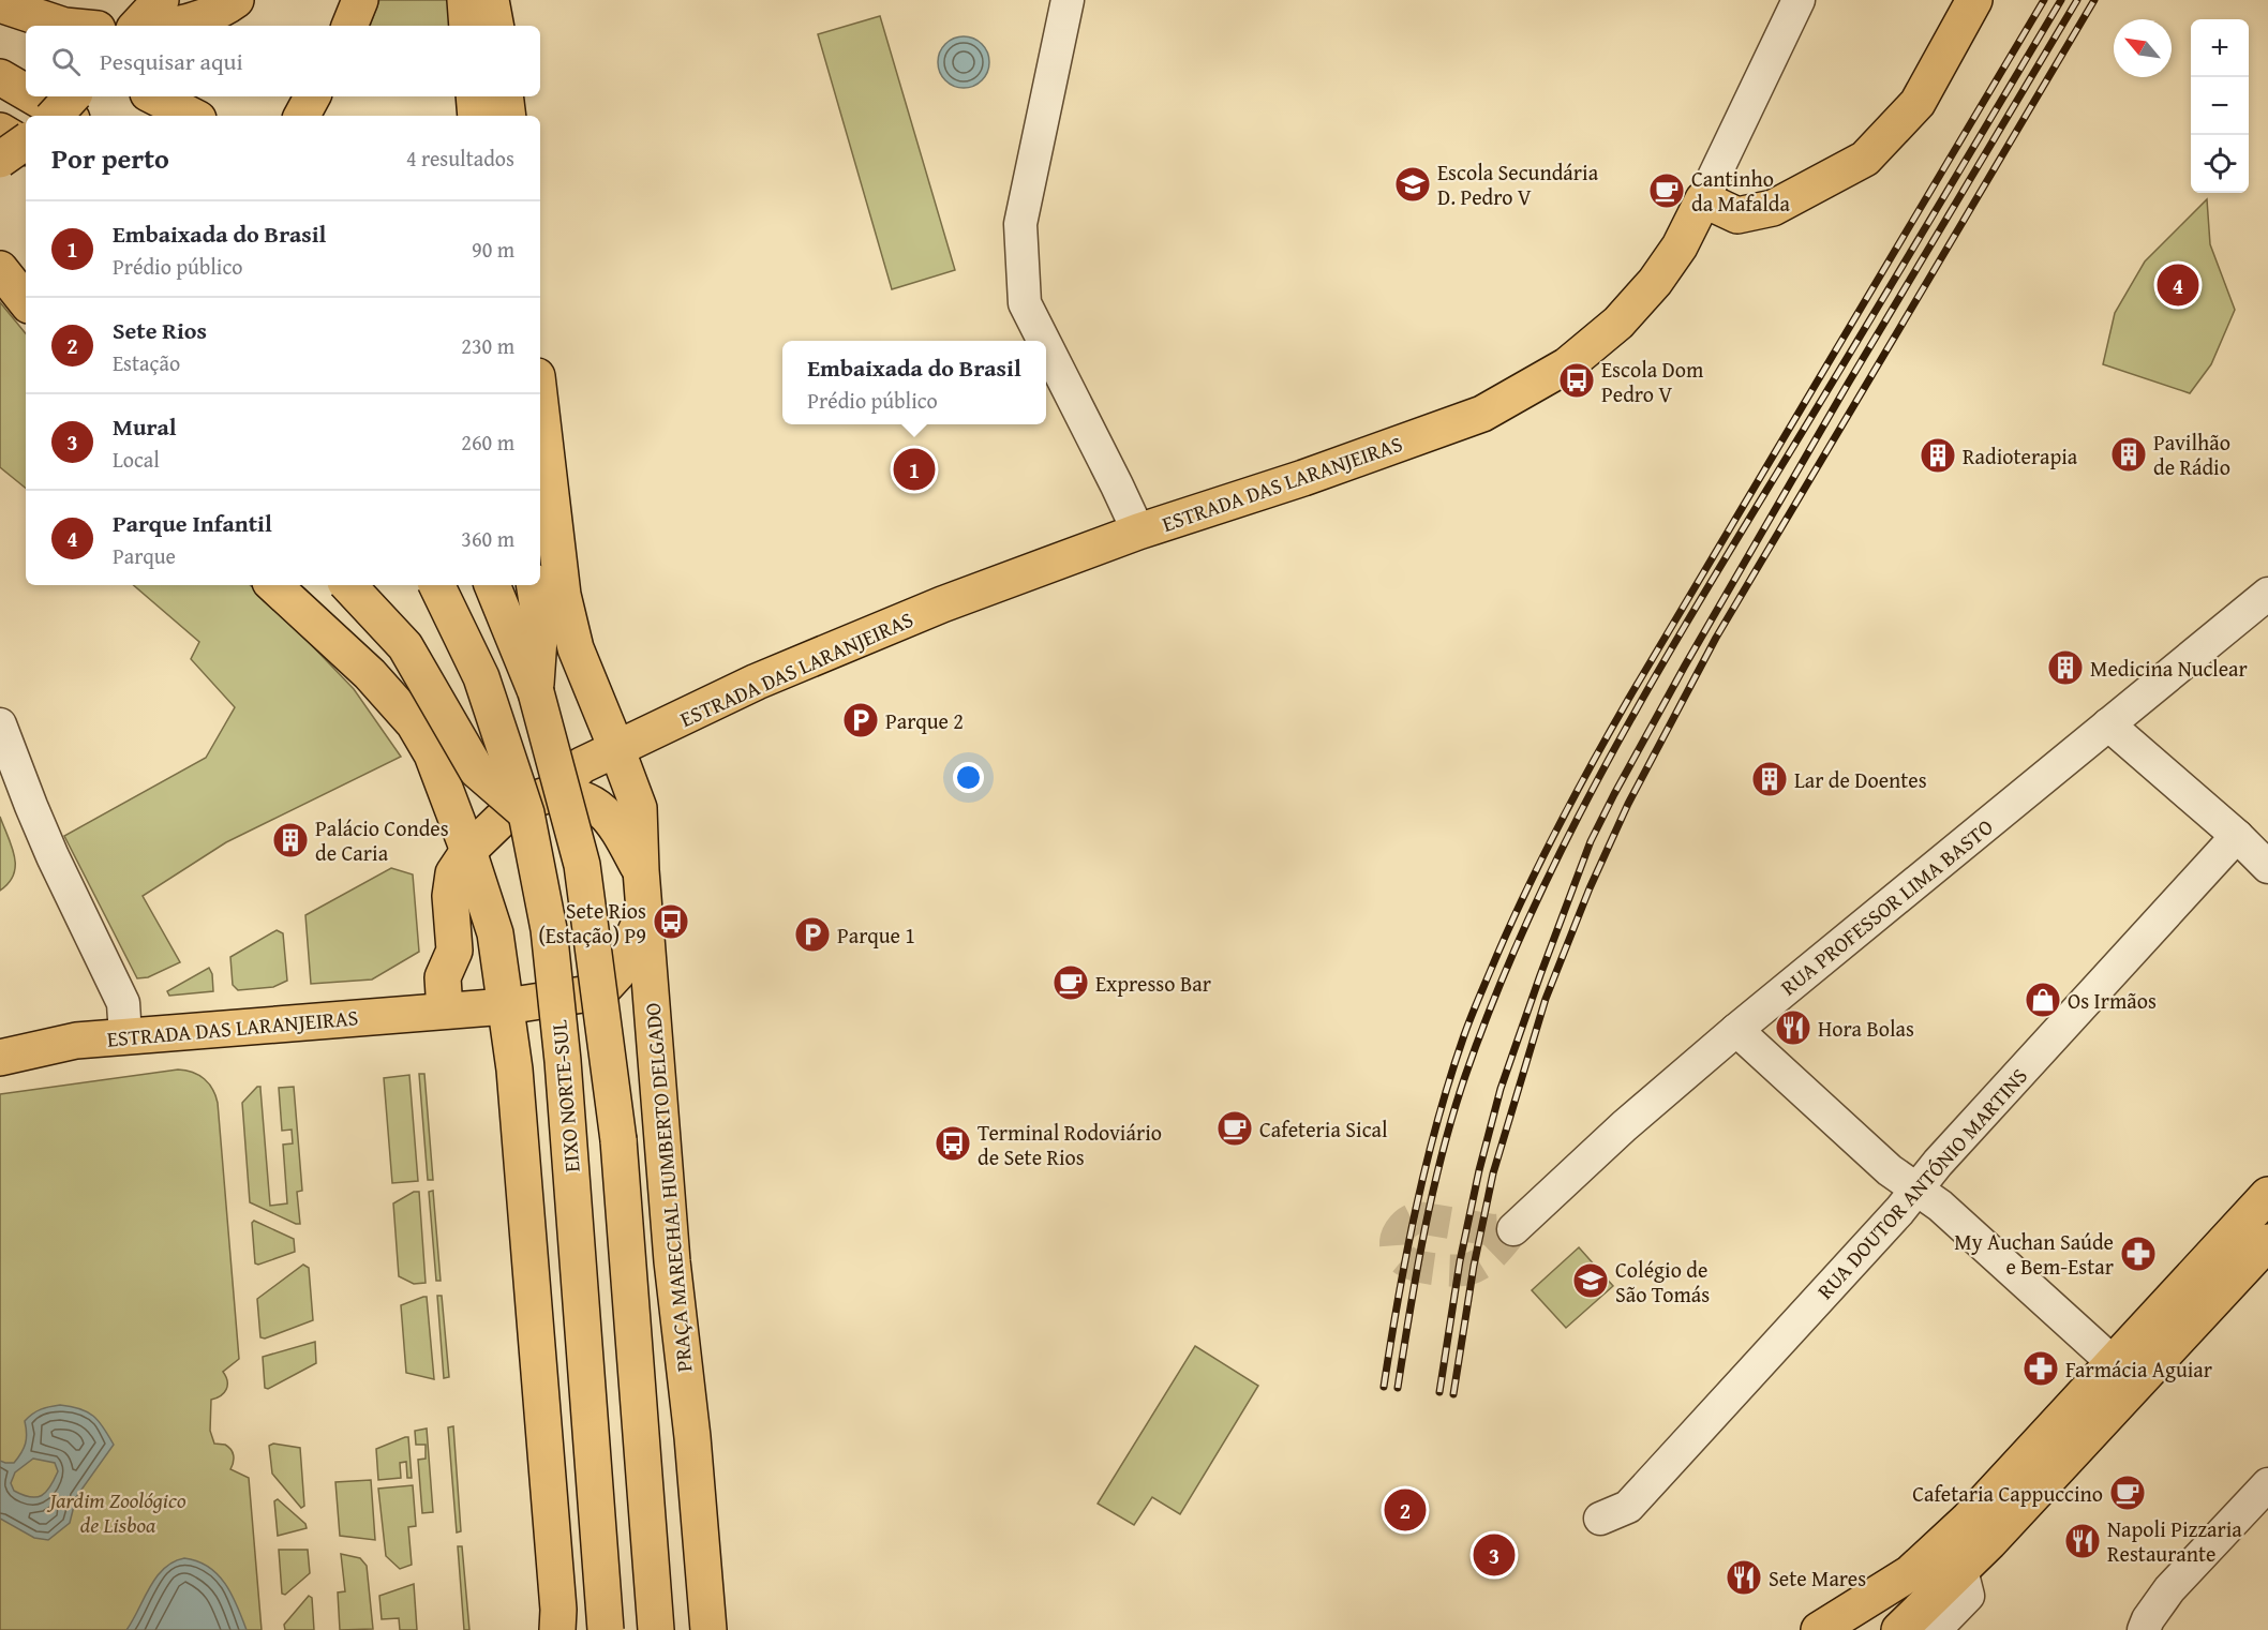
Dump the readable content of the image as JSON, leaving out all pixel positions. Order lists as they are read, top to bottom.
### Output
{
  "streets": {
    "main road": ["ESTRADA DAS LARANJEIRAS", "EIXO NORTE-SUL", "PRAÇA MARECHAL HUMBERTO DELGADO"],
    "street": ["RUA PROFESSOR LIMA BASTO", "RUA DOUTOR ANTÓNIO MARTINS"]
  },
  "crossings": [
    ["ESTRADA DAS LARANJEIRAS", "EIXO NORTE-SUL"],
    ["ESTRADA DAS LARANJEIRAS", "PRAÇA MARECHAL HUMBERTO DELGADO"],
    ["EIXO NORTE-SUL", "PRAÇA MARECHAL HUMBERTO DELGADO"]
  ],
  "parks": ["Jardim Zoológico de Lisboa"],
  "places": {
    "school or university": ["Escola Secundária D. Pedro V", "Colégio de São Tomás"],
    "cafe": [
      "Cantinho da Mafalda",
      "Expresso Bar",
      "Cafeteria Sical",
      "Cafetaria Cappuccino"
    ],
    "bus stop": ["Escola Dom Pedro V", "Sete Rios (Estação) P9", "Terminal Rodoviário de Sete Rios"],
    "building": [
      "Pavilhão de Rádio",
      "Radioterapia",
      "Medicina Nuclear",
      "Lar de Doentes",
      "Palácio Condes de Caria"
    ],
    "parking": ["Parque 2", "Parque 1"],
    "shop": ["Os Irmãos"],
    "restaurant": ["Hora Bolas", "Napoli Pizzaria Restaurante", "Sete Mares"],
    "pharmacy": ["My Auchan Saúde e Bem-Estar", "Farmácia Aguiar"]
  },
  "north": "top left",
  "page": {
    "map_buttons": ["+", "−"],
    "search": "Pesquisar aqui",
    "heading": ["Por perto", "4 resultados"],
    "list": [
      {
        "mark": "1",
        "name": "Embaixada do Brasil",
        "note": "Prédio público",
        "value": "90 m"
      },
      {
        "mark": "2",
        "name": "Sete Rios",
        "note": "Estação",
        "value": "230 m"
      },
      {
        "mark": "3",
        "name": "Mural",
        "note": "Local",
        "value": "260 m"
      },
      {
        "mark": "4",
        "name": "Parque Infantil",
        "note": "Parque",
        "value": "360 m"
      }
    ],
    "pins": [
      "4",
      "1",
      "2",
      "3"
    ],
    "popup": ["Embaixada do Brasil", "Prédio público"]
  }
}
